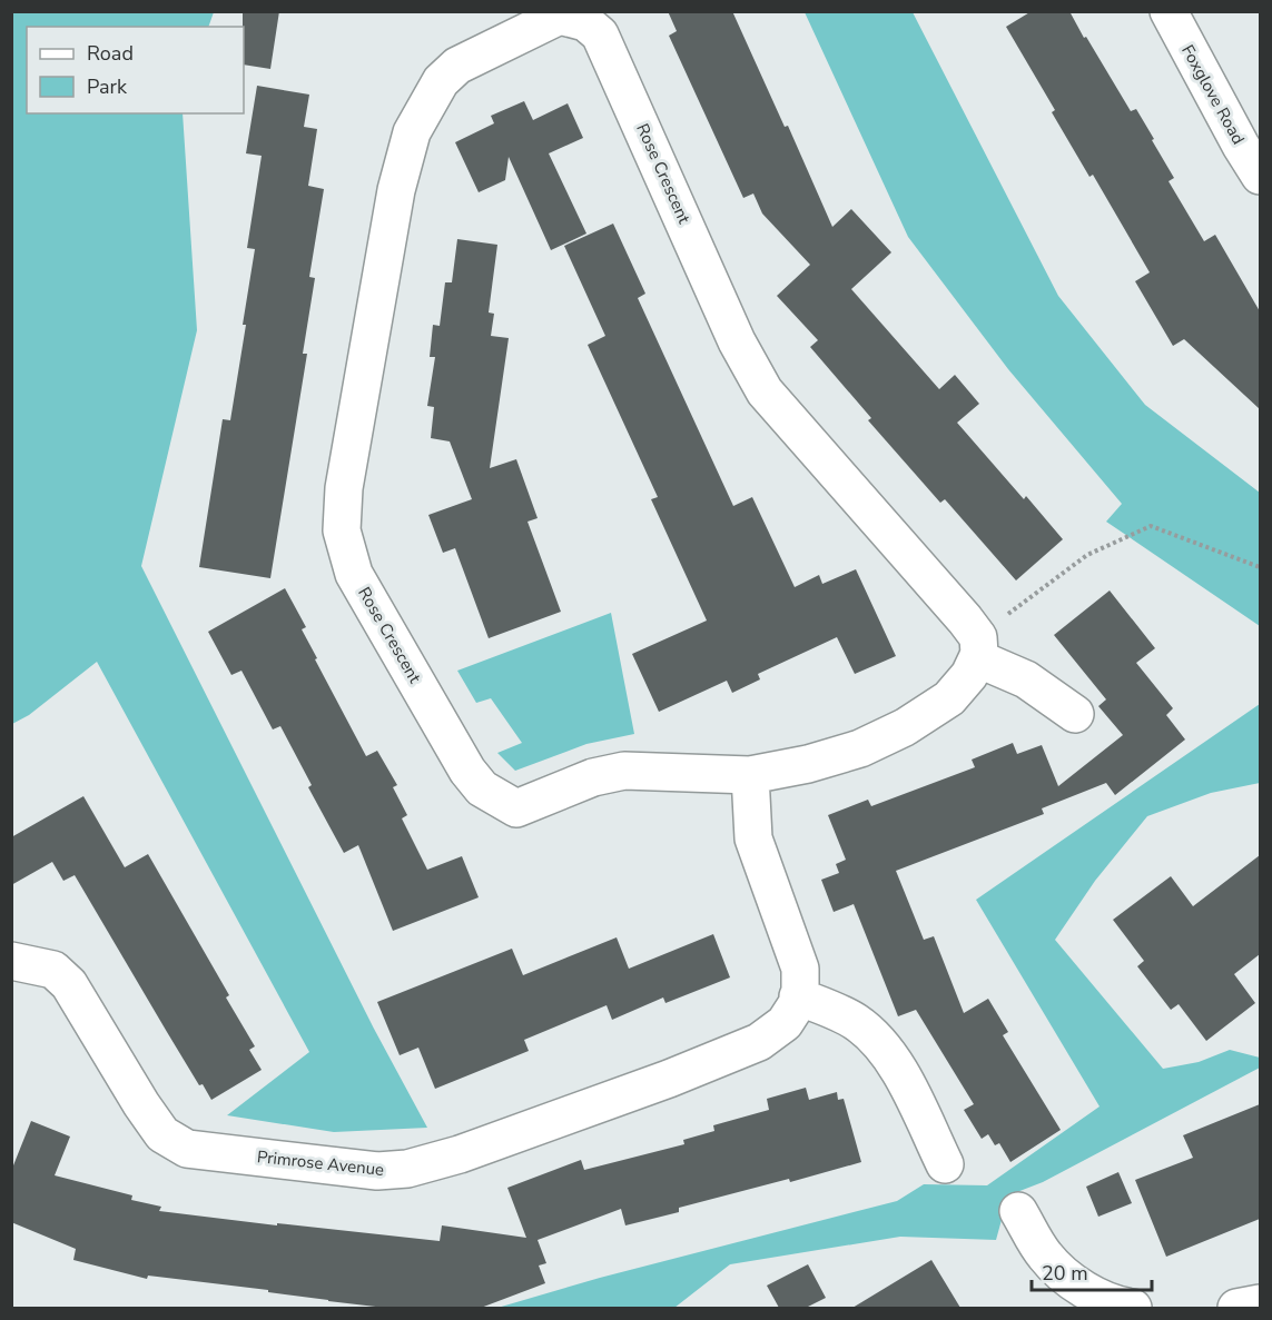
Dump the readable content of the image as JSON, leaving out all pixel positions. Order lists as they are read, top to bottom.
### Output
{
  "streets": {
    "street": ["Foxglove Road", "Rose Crescent", "Primrose Avenue"]
  },
  "crossings": [
    ["Rose Crescent", "Primrose Avenue"]
  ],
  "legend": ["Road", "Park"],
  "scale_bar": "20 m"
}
